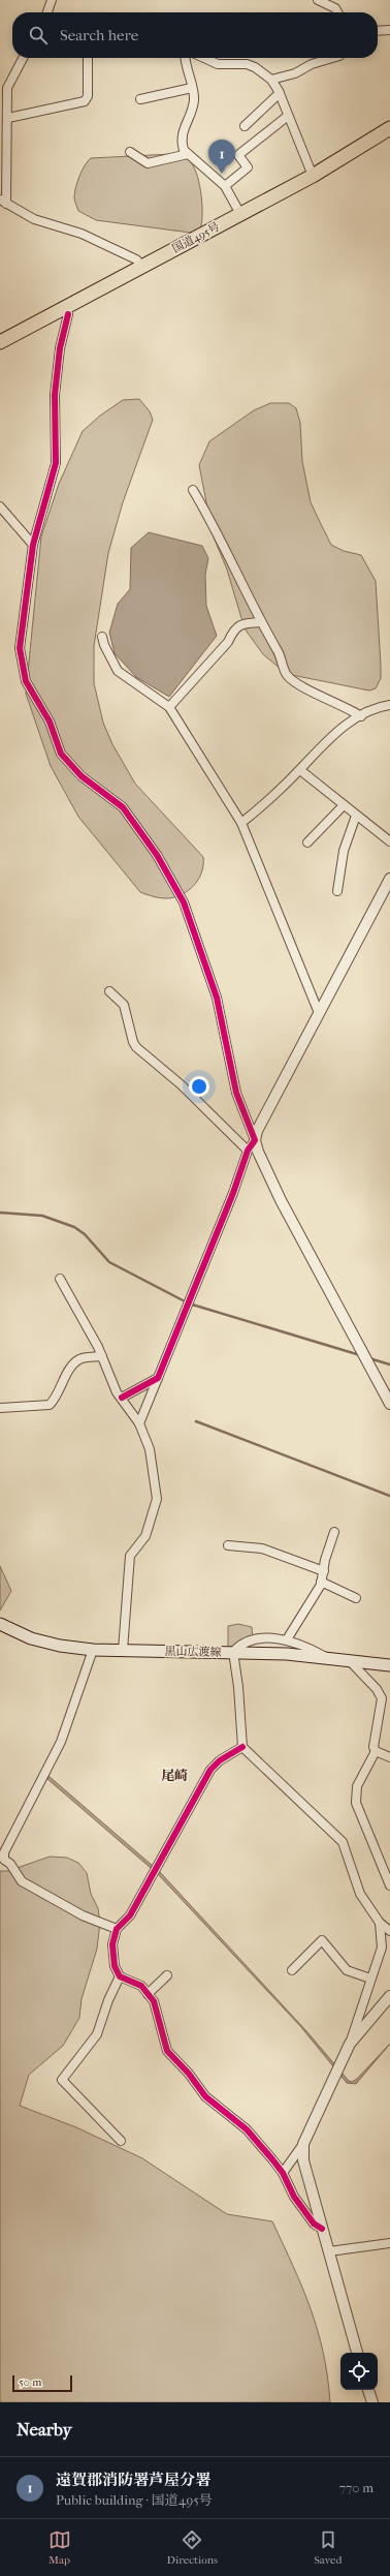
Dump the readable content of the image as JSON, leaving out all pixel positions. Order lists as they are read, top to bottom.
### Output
{
  "streets": {
    "highway": ["国道495号"],
    "main road": ["黒山広渡線"]
  },
  "districts": ["尾崎"],
  "scale_bar": "50 m",
  "page": {
    "search": "Search here",
    "pins": "1",
    "scale": "50 m",
    "heading": "Nearby",
    "list": [
      {
        "mark": "1",
        "name": "遠賀郡消防署芦屋分署",
        "note": "Public building · 国道495号",
        "value": "770 m"
      }
    ],
    "nav": ["Map", "Directions", "Saved"]
  }
}
